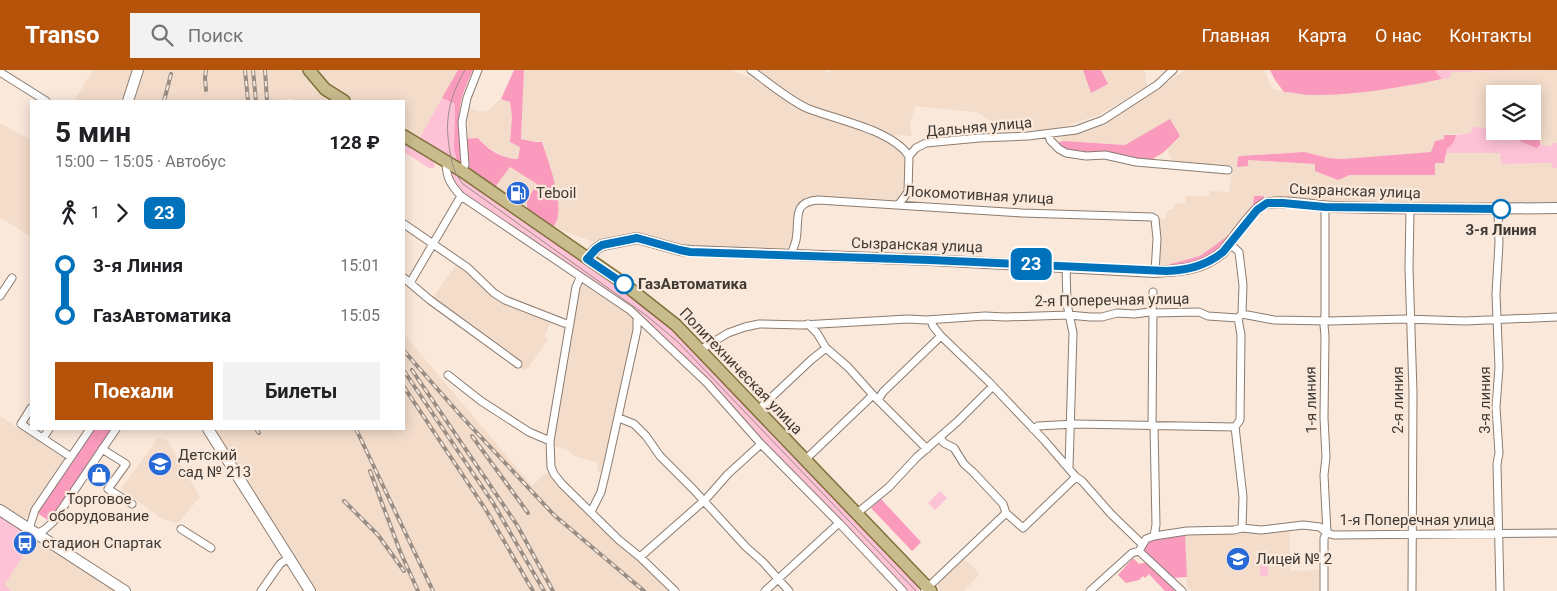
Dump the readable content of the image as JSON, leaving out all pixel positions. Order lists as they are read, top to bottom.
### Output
{
  "streets": {
    "main road": ["Политехническая улица"],
    "street": [
      "Дальняя улица",
      "Сызранская улица",
      "Локомотивная улица",
      "2-я Поперечная улица",
      "1-я линия",
      "2-я линия",
      "3-я линия",
      "1-я Поперечная улица"
    ]
  },
  "crossings": [
    ["Сызранская улица", "Локомотивная улица"],
    ["Сызранская улица", "Политехническая улица"],
    ["Сызранская улица", "1-я линия"],
    ["Сызранская улица", "2-я линия"],
    ["Сызранская улица", "3-я линия"],
    ["2-я Поперечная улица", "Политехническая улица"],
    ["2-я Поперечная улица", "1-я линия"],
    ["2-я Поперечная улица", "2-я линия"],
    ["2-я Поперечная улица", "3-я линия"],
    ["1-я линия", "1-я Поперечная улица"],
    ["2-я линия", "1-я Поперечная улица"],
    ["3-я линия", "1-я Поперечная улица"]
  ],
  "places": {
    "fuel station": ["Teboil"],
    "other": ["3-я Линия", "ГазАвтоматика"],
    "school or university": ["Детский сад № 213", "Лицей № 2"],
    "shop": ["Торговое оборудование"],
    "bus stop": ["стадион Спартак"]
  },
  "lines": ["bus line 23"],
  "page": {
    "header": "Transo",
    "search": "Поиск",
    "nav": [
      "Главная",
      "Карта",
      "О нас",
      "Контакты"
    ],
    "on_map": "23",
    "heading": ["5 мин", "15:00 – 15:05 · Автобус", "128 ₽"],
    "legs": ["1", "23"],
    "list": [
      {
        "name": "3-я Линия",
        "value": "15:01"
      },
      {
        "name": "ГазАвтоматика",
        "value": "15:05"
      }
    ],
    "buttons": ["Поехали", "Билеты"]
  }
}
